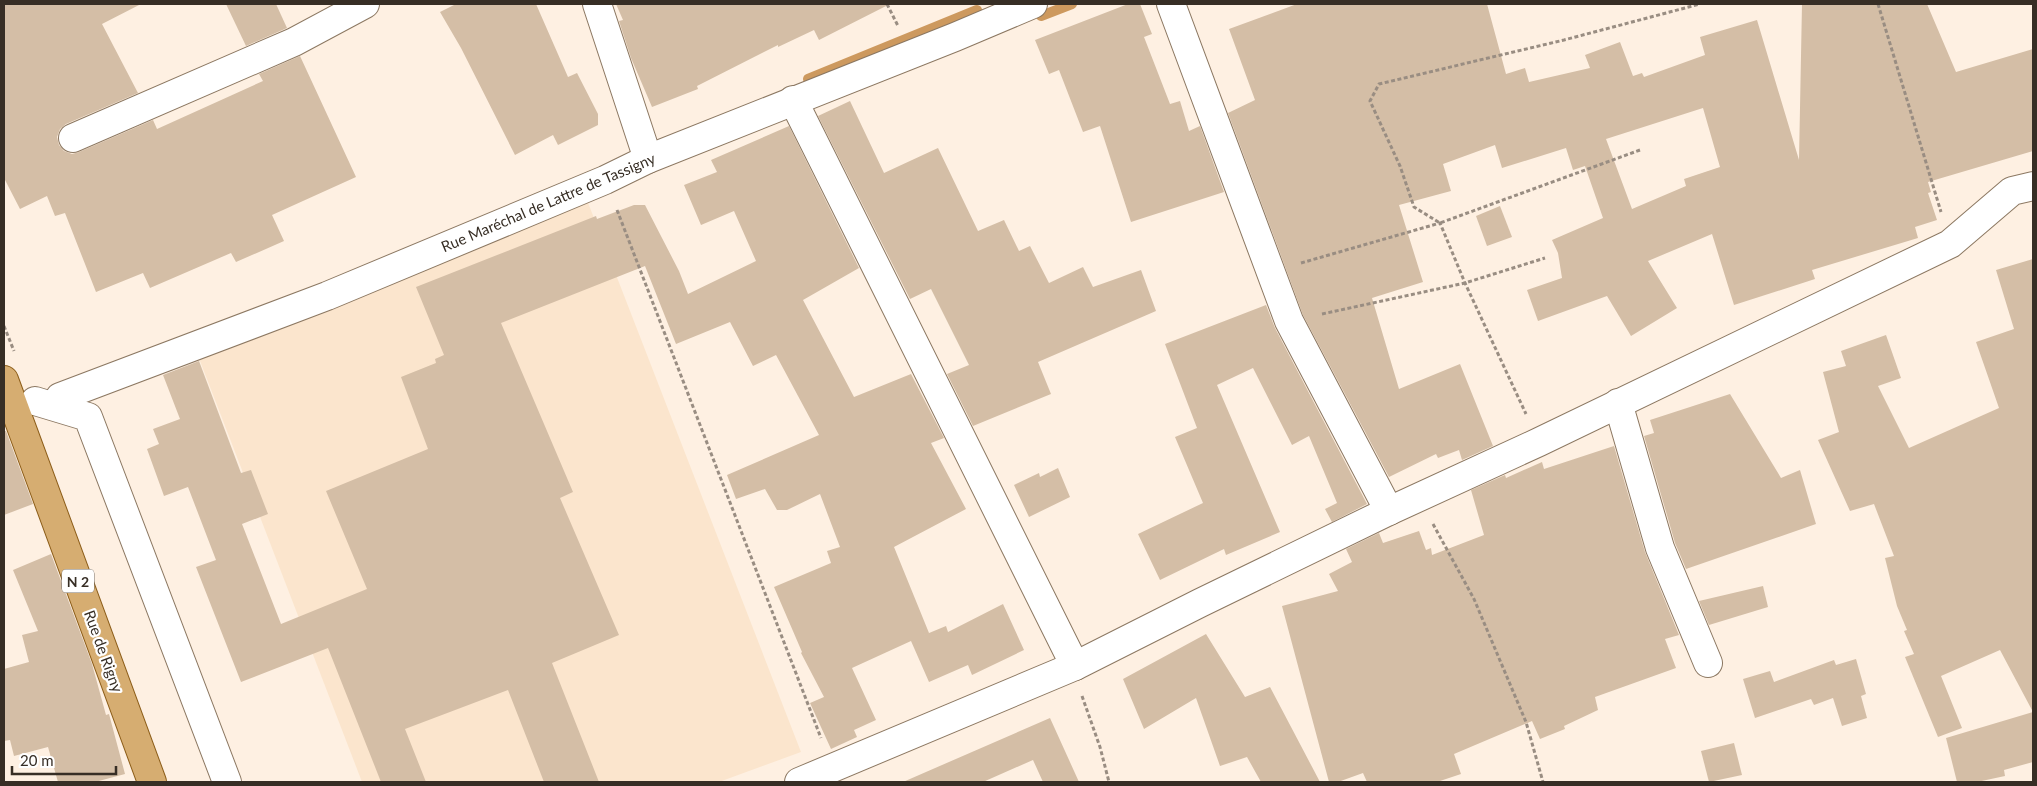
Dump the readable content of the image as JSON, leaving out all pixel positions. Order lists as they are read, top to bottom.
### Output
{
  "streets": {
    "main road": ["N 2", "Rue de Rigny"],
    "street": ["Rue Maréchal de Lattre de Tassigny"]
  },
  "crossings": [
    ["Rue Maréchal de Lattre de Tassigny", "Rue de Rigny"]
  ],
  "scale_bar": "20 m"
}
